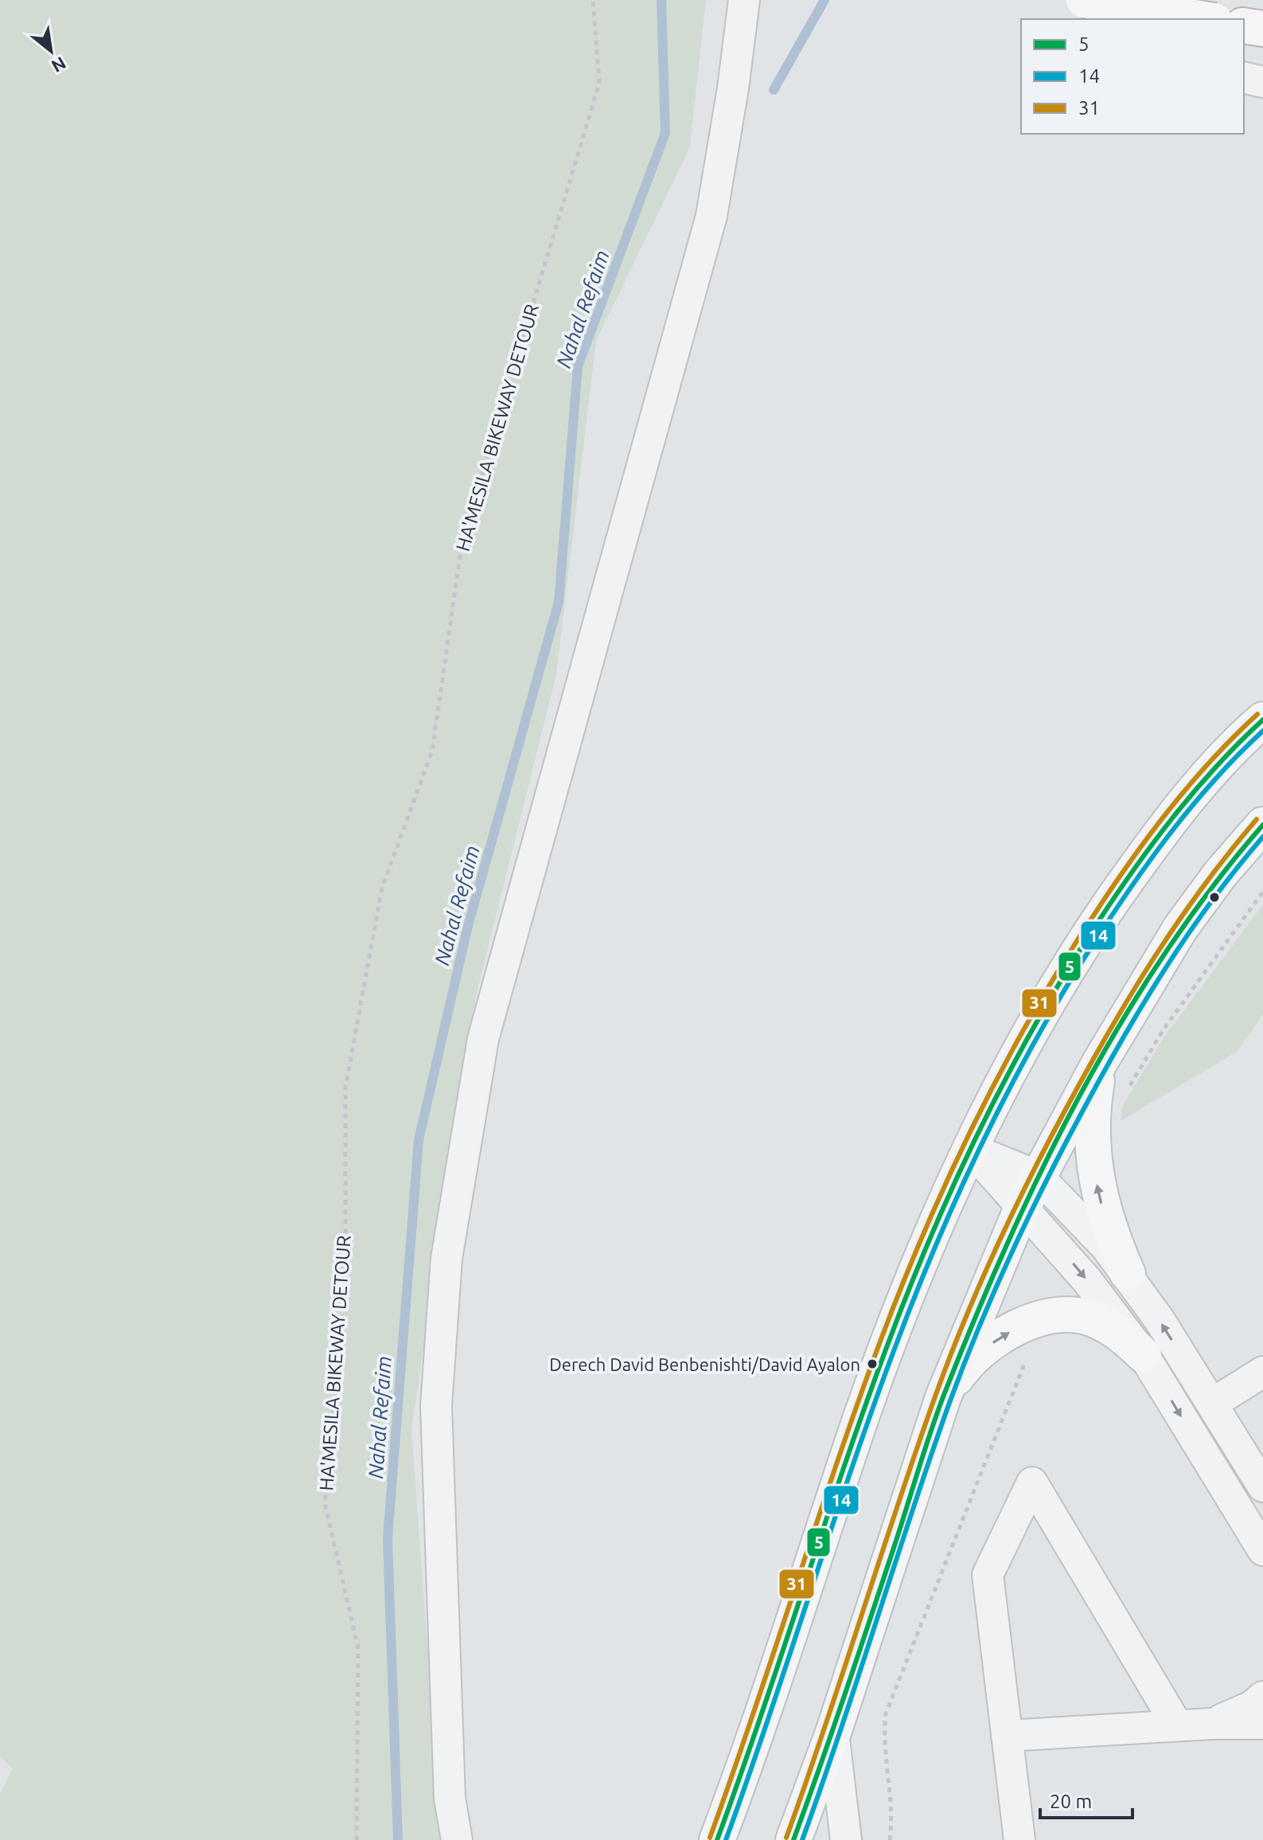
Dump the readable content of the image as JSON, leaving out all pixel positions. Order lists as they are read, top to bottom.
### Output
{
  "streets": {
    "path": ["HA'MESILA BIKEWAY DETOUR"]
  },
  "water": ["Nahal Refaim"],
  "places": ["Derech David Benbenishti/David Ayalon"],
  "lines": ["transit line 31", "transit line 5", "transit line 14"],
  "legend": ["5", "14", "31"],
  "scale_bar": "20 m",
  "north": "bottom right"
}
